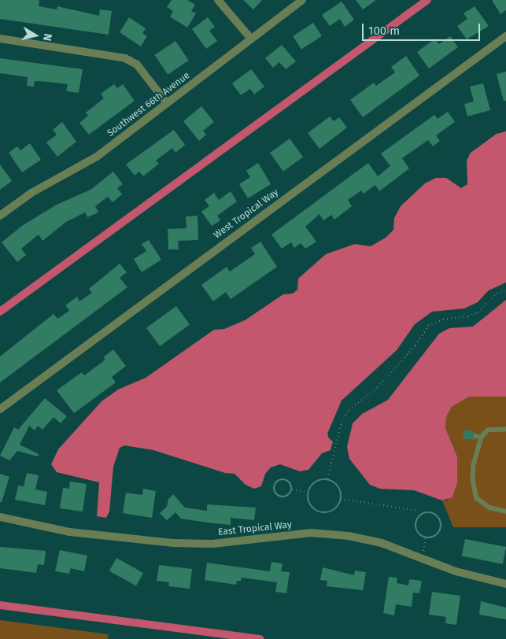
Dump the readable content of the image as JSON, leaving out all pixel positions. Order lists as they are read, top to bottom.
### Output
{
  "streets": {
    "street": ["Southwest 66th Avenue", "West Tropical Way", "East Tropical Way"]
  },
  "scale_bar": "100 m",
  "north": "right"
}
